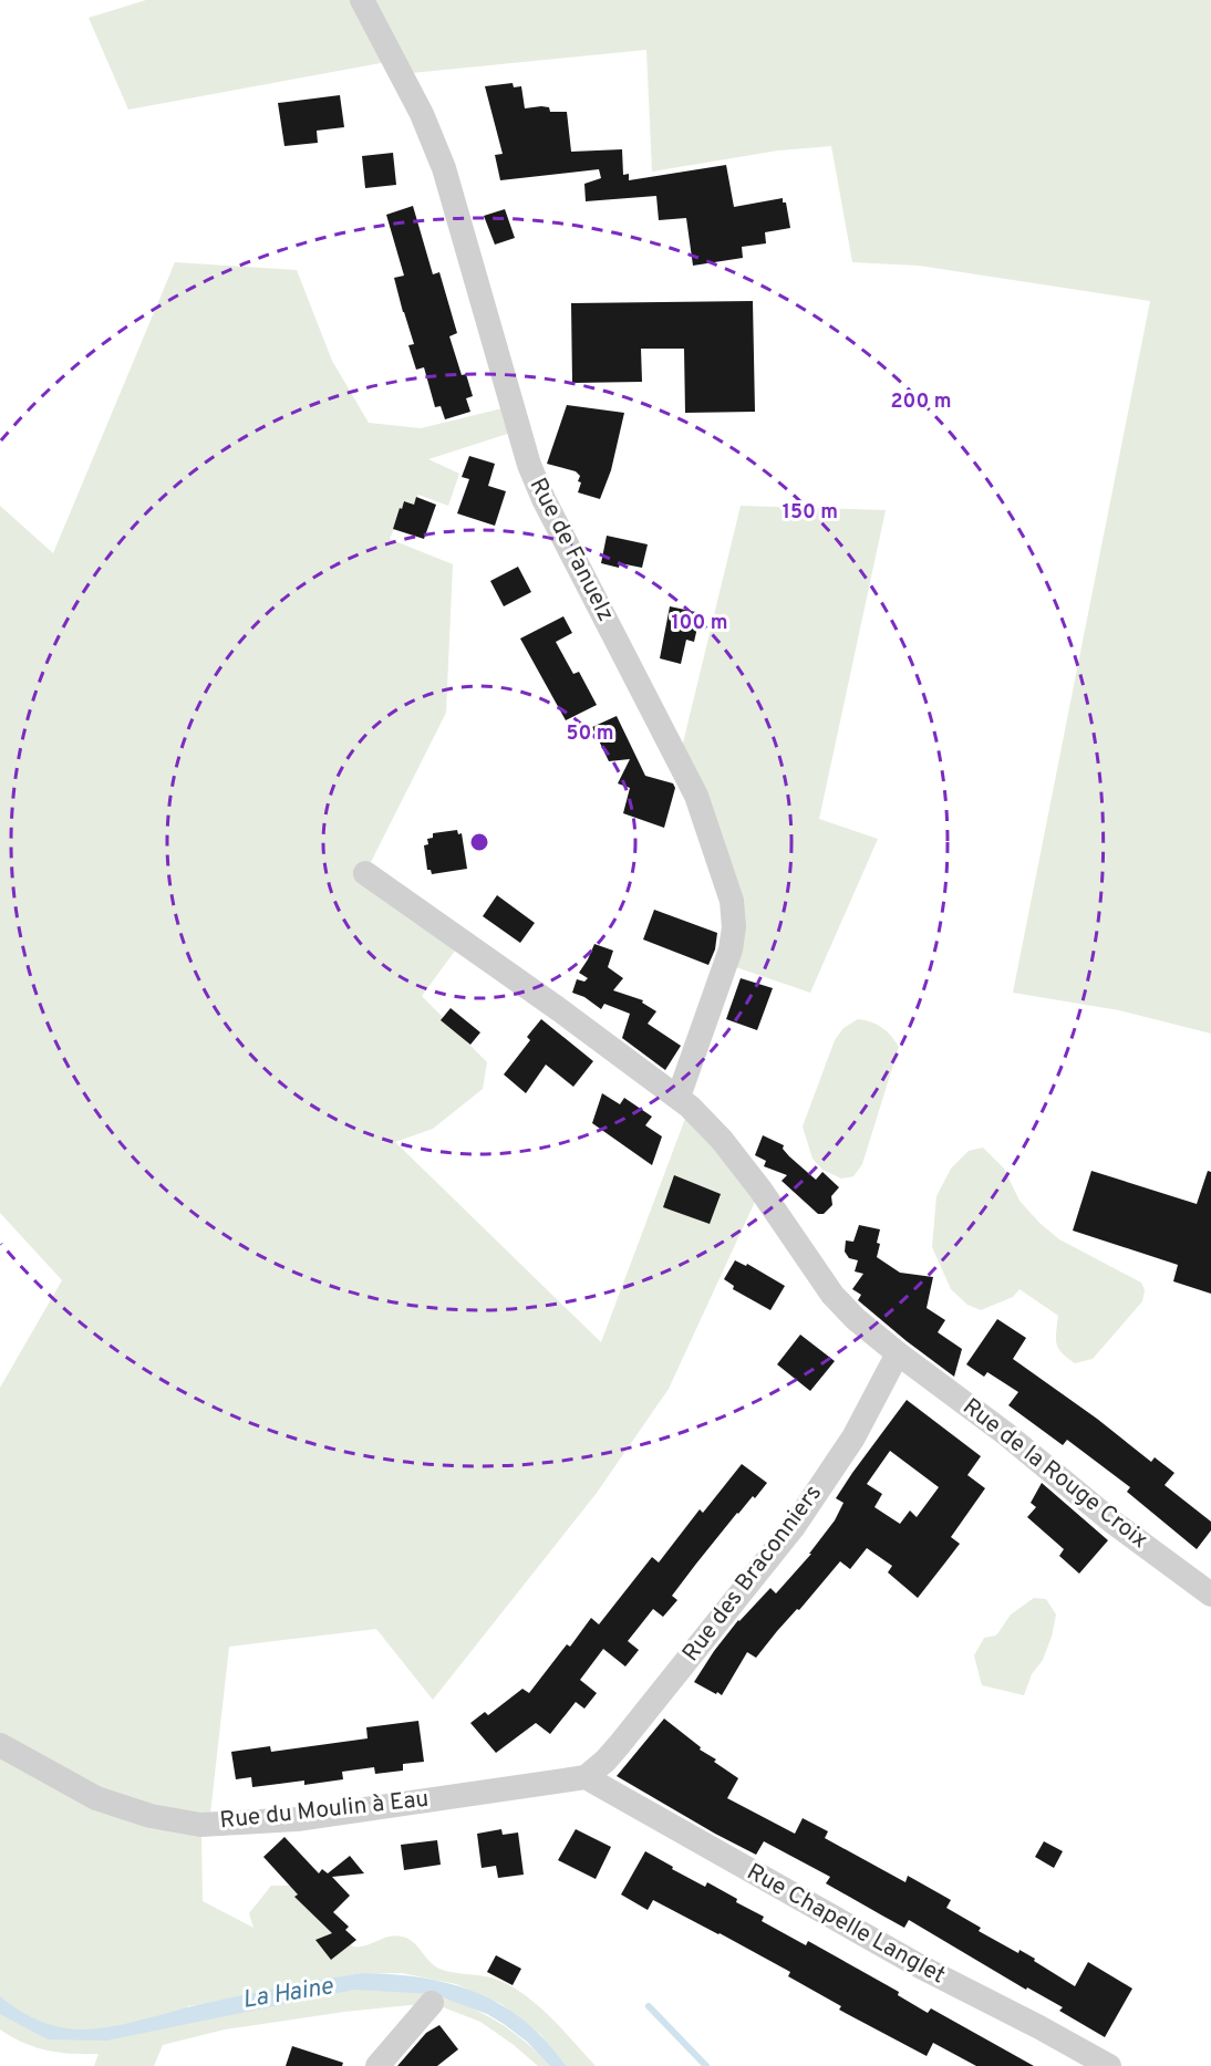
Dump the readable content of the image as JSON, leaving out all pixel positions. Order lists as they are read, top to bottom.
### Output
{
  "streets": {
    "street": [
      "Rue de Fanuelz",
      "Rue de la Rouge Croix",
      "Rue des Braconniers",
      "Rue du Moulin à Eau",
      "Rue Chapelle Langlet"
    ]
  },
  "crossings": [
    ["Rue de Fanuelz", "Rue de la Rouge Croix"],
    ["Rue de la Rouge Croix", "Rue des Braconniers"],
    ["Rue des Braconniers", "Rue du Moulin à Eau"],
    ["Rue des Braconniers", "Rue Chapelle Langlet"],
    ["Rue du Moulin à Eau", "Rue Chapelle Langlet"]
  ],
  "water": ["La Haine"],
  "rings": [
    "200 m",
    "150 m",
    "100 m",
    "50 m"
  ]
}
